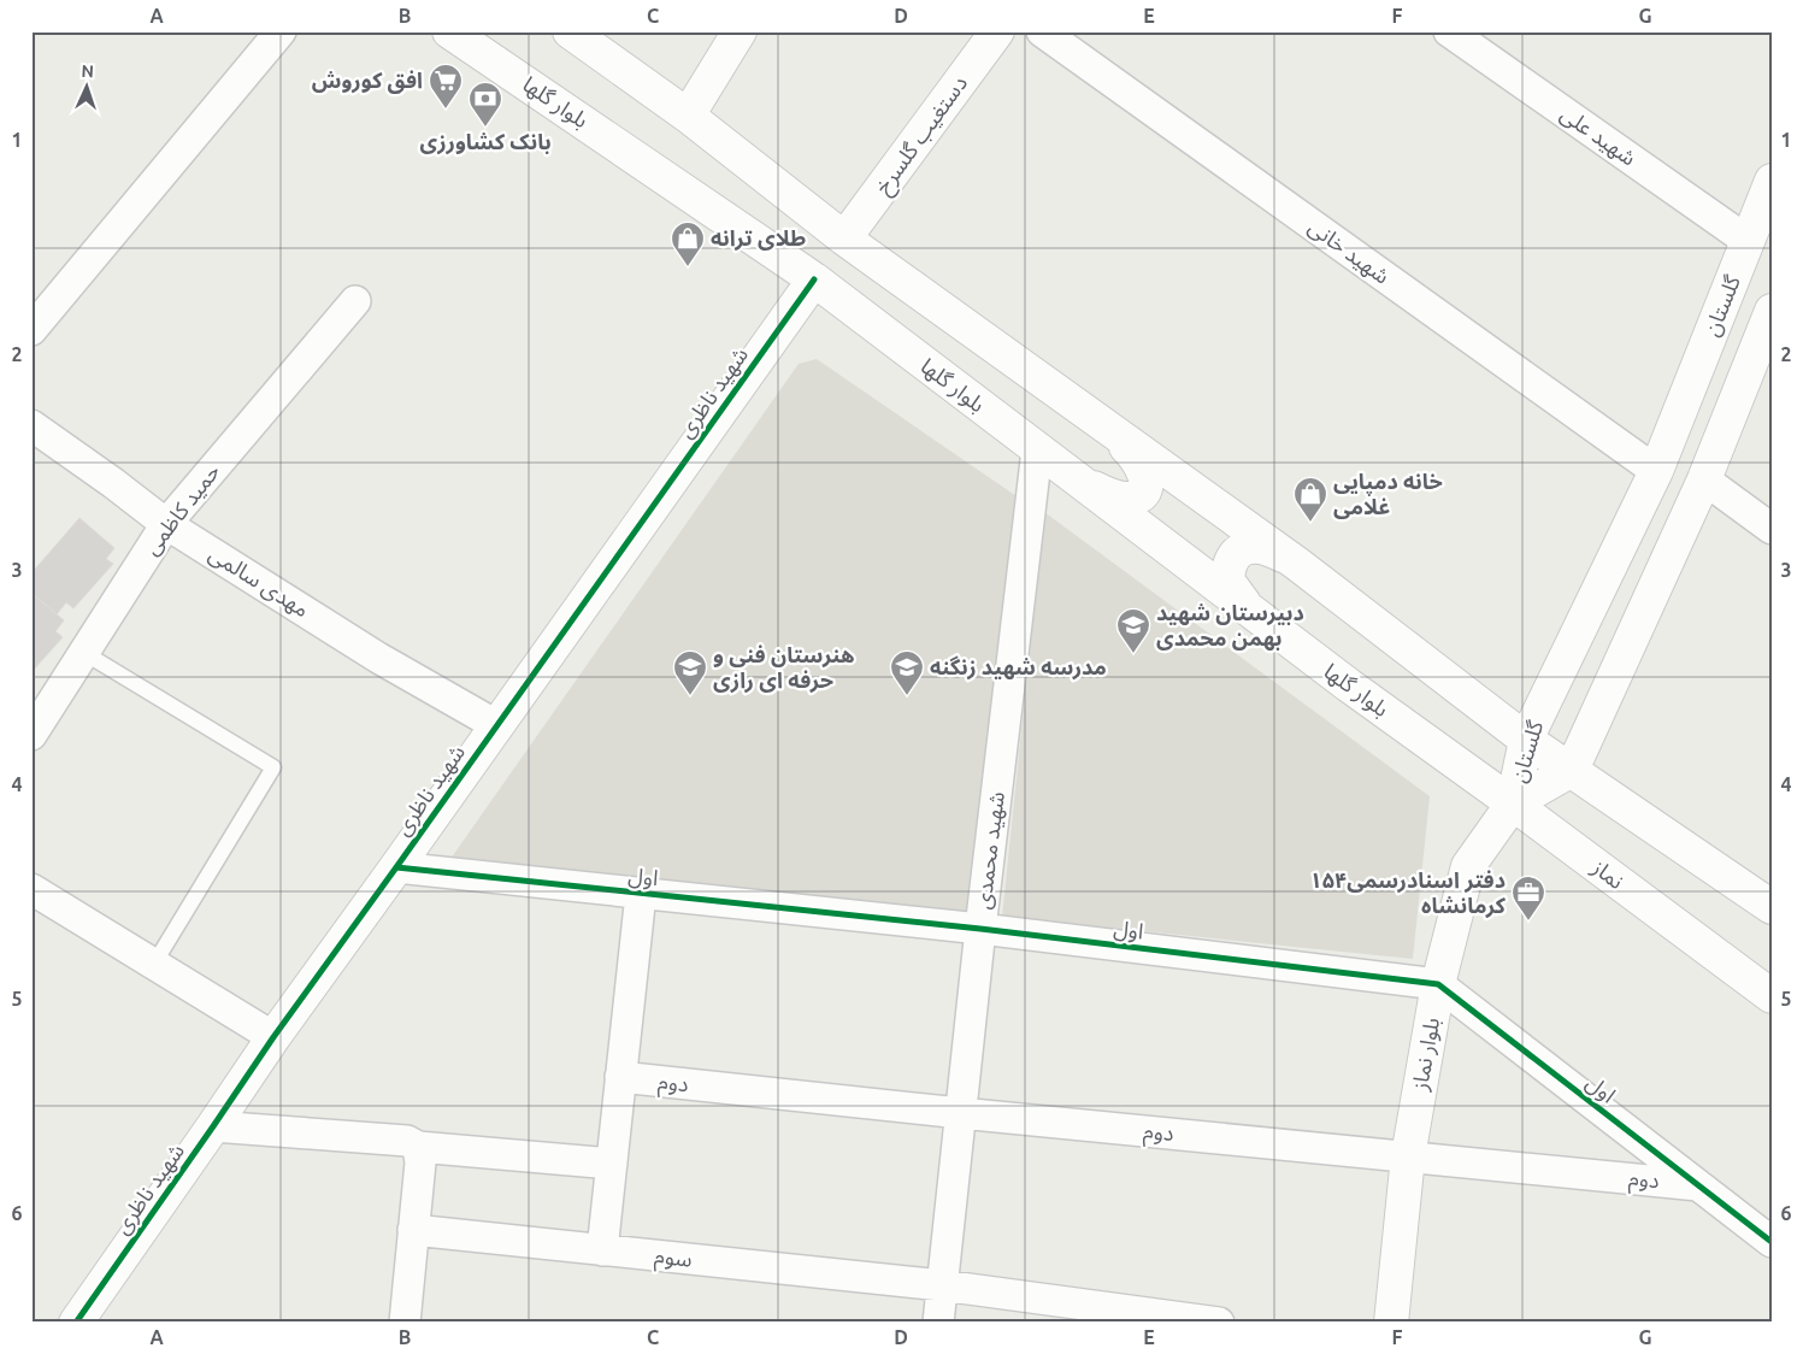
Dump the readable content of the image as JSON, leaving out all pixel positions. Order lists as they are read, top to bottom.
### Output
{
  "streets": {
    "main road": [
      "بلوار گلها",
      "دستغیب گلسرخ",
      "گلستان",
      "شهید ناظری",
      "نماز",
      "بلوار نماز"
    ],
    "street": [
      "شهید علی",
      "شهید خانی",
      "حمید کاظمی",
      "مهدی سالمی",
      "شهید محمدی",
      "اول",
      "دوم",
      "سوم"
    ]
  },
  "crossings": [
    ["بلوار گلها", "شهید ناظری"],
    ["بلوار گلها", "شهید محمدی"],
    ["بلوار گلها", "نماز"],
    ["شهید علی", "گلستان"],
    ["شهید خانی", "گلستان"],
    ["گلستان", "نماز"],
    ["گلستان", "بلوار نماز"],
    ["شهید ناظری", "مهدی سالمی"],
    ["شهید ناظری", "اول"],
    ["حمید کاظمی", "مهدی سالمی"],
    ["شهید محمدی", "اول"],
    ["شهید محمدی", "دوم"],
    ["شهید محمدی", "سوم"],
    ["نماز", "بلوار نماز"],
    ["اول", "بلوار نماز"],
    ["اول", "دوم"],
    ["بلوار نماز", "دوم"]
  ],
  "places": {
    "supermarket": ["افق کوروش"],
    "bank": ["بانک کشاورزی"],
    "shop": ["طلای ترانه", "خانه دمپایی غلامی"],
    "school or university": ["دبیرستان شهید بهمن محمدی", "هنرستان فنی و حرفه ای رازی", "مدرسه شهید زنگنه"],
    "office": ["دفتر اسنادرسمی۱۵۴ کرمانشاه"]
  },
  "north": "top",
  "grid": {
    "columns": [
      "A",
      "B",
      "C",
      "D",
      "E",
      "F",
      "G"
    ],
    "rows": [
      "1",
      "2",
      "3",
      "4",
      "5",
      "6"
    ]
  }
}
